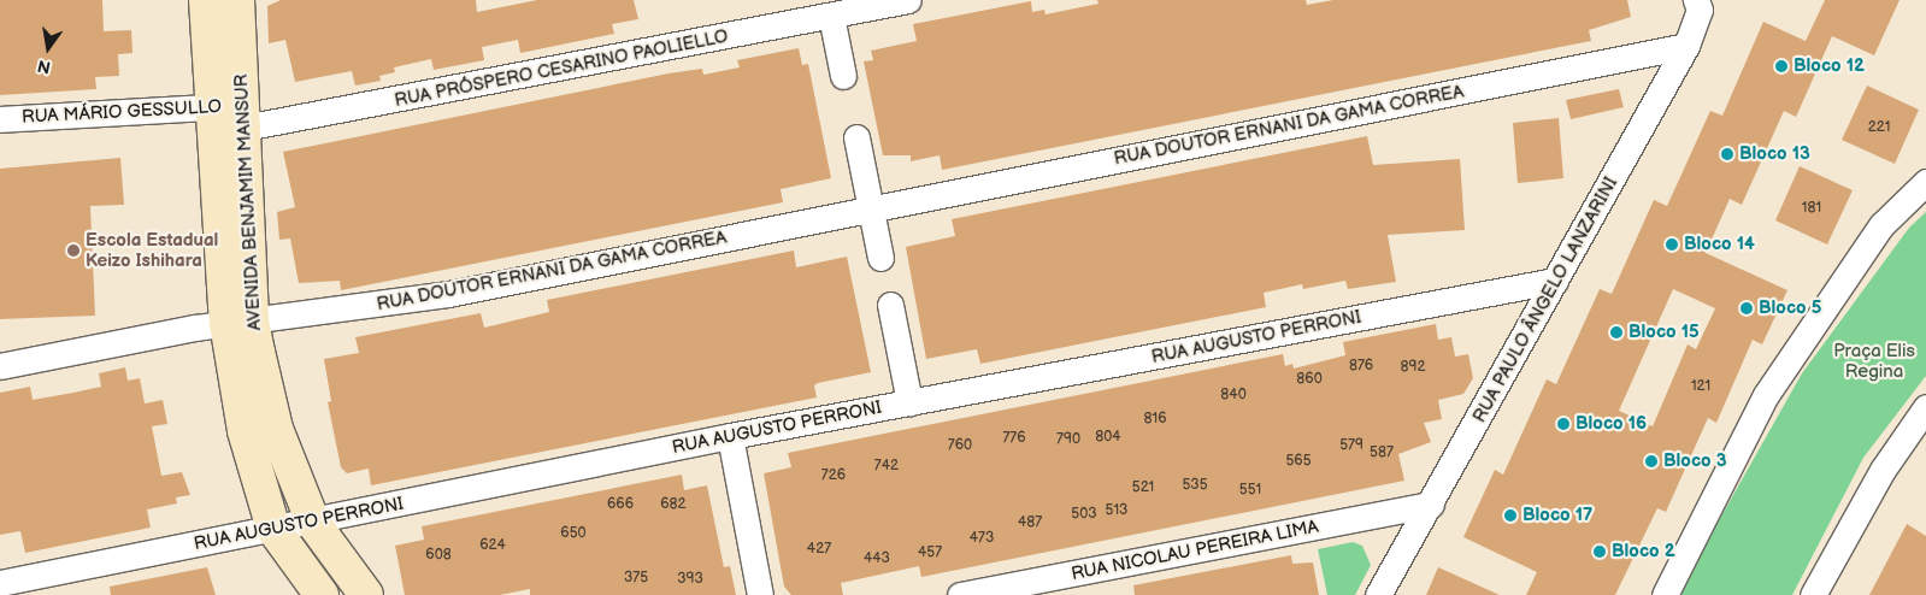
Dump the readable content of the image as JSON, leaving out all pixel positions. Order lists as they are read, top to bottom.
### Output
{
  "streets": {
    "main road": ["AVENIDA BENJAMIM MANSUR"],
    "street": [
      "RUA PRÓSPERO CESARINO PAOLIELLO",
      "RUA MÁRIO GESSULLO",
      "RUA DOUTOR ERNANI DA GAMA CORREA",
      "RUA PAULO ÂNGELO LANZARINI",
      "RUA AUGUSTO PERRONI",
      "RUA NICOLAU PEREIRA LIMA"
    ]
  },
  "crossings": [
    ["RUA PRÓSPERO CESARINO PAOLIELLO", "RUA MÁRIO GESSULLO"],
    ["RUA PRÓSPERO CESARINO PAOLIELLO", "AVENIDA BENJAMIM MANSUR"],
    ["RUA MÁRIO GESSULLO", "AVENIDA BENJAMIM MANSUR"],
    ["RUA DOUTOR ERNANI DA GAMA CORREA", "AVENIDA BENJAMIM MANSUR"],
    ["RUA DOUTOR ERNANI DA GAMA CORREA", "RUA PAULO ÂNGELO LANZARINI"],
    ["AVENIDA BENJAMIM MANSUR", "RUA AUGUSTO PERRONI"],
    ["RUA PAULO ÂNGELO LANZARINI", "RUA AUGUSTO PERRONI"],
    ["RUA PAULO ÂNGELO LANZARINI", "RUA NICOLAU PEREIRA LIMA"]
  ],
  "parks": ["Praça Elis Regina"],
  "places": [
    "Bloco 12",
    "Bloco 13",
    "Bloco 14",
    "Escola Estadual Keizo Ishihara",
    "Bloco 5",
    "Bloco 15",
    "Bloco 16",
    "Bloco 3",
    "Bloco 17",
    "Bloco 2"
  ],
  "house_numbers": [
    "221",
    "181",
    "876",
    "892",
    "860",
    "121",
    "840",
    "816",
    "804",
    "776",
    "790",
    "760",
    "579",
    "587",
    "565",
    "742",
    "726",
    "535",
    "521",
    "551",
    "666",
    "682",
    "513",
    "503",
    "487",
    "650",
    "473",
    "624",
    "427",
    "457",
    "608",
    "443",
    "375",
    "393"
  ],
  "north": "bottom"
}
